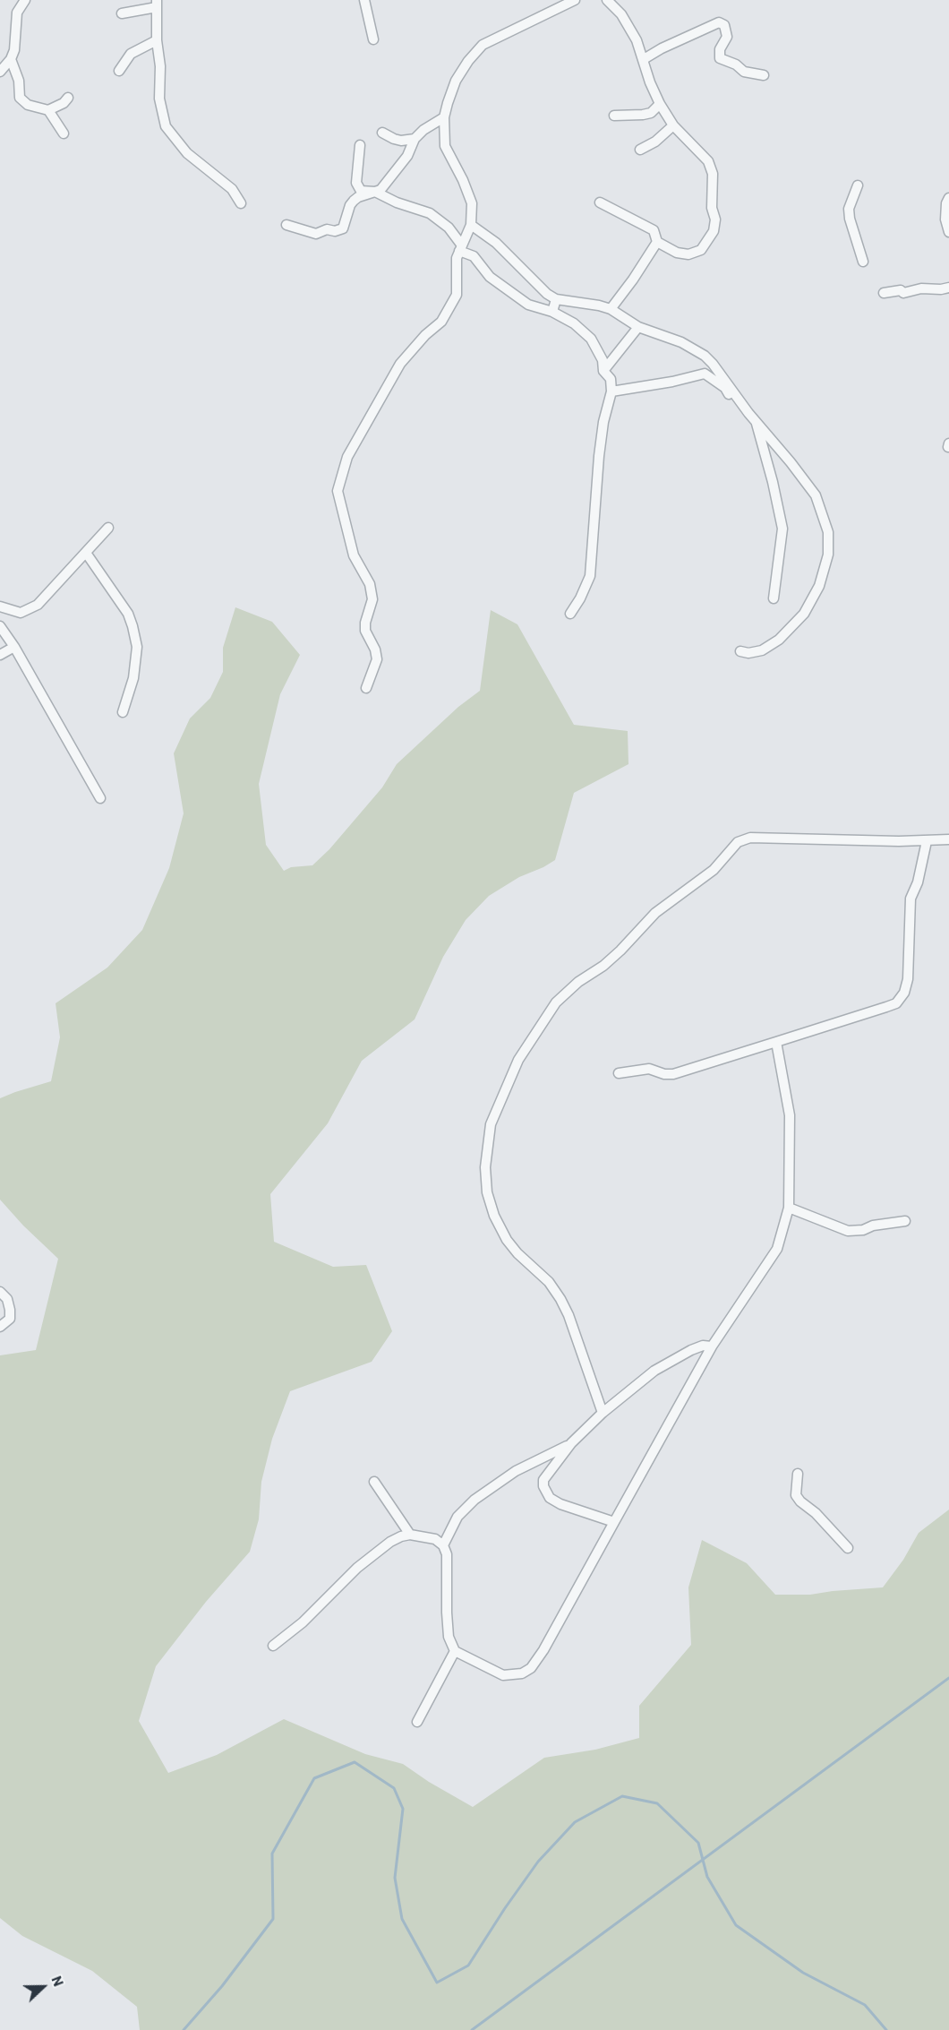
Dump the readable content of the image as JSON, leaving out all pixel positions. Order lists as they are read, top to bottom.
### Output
{
  "north": "right"
}
